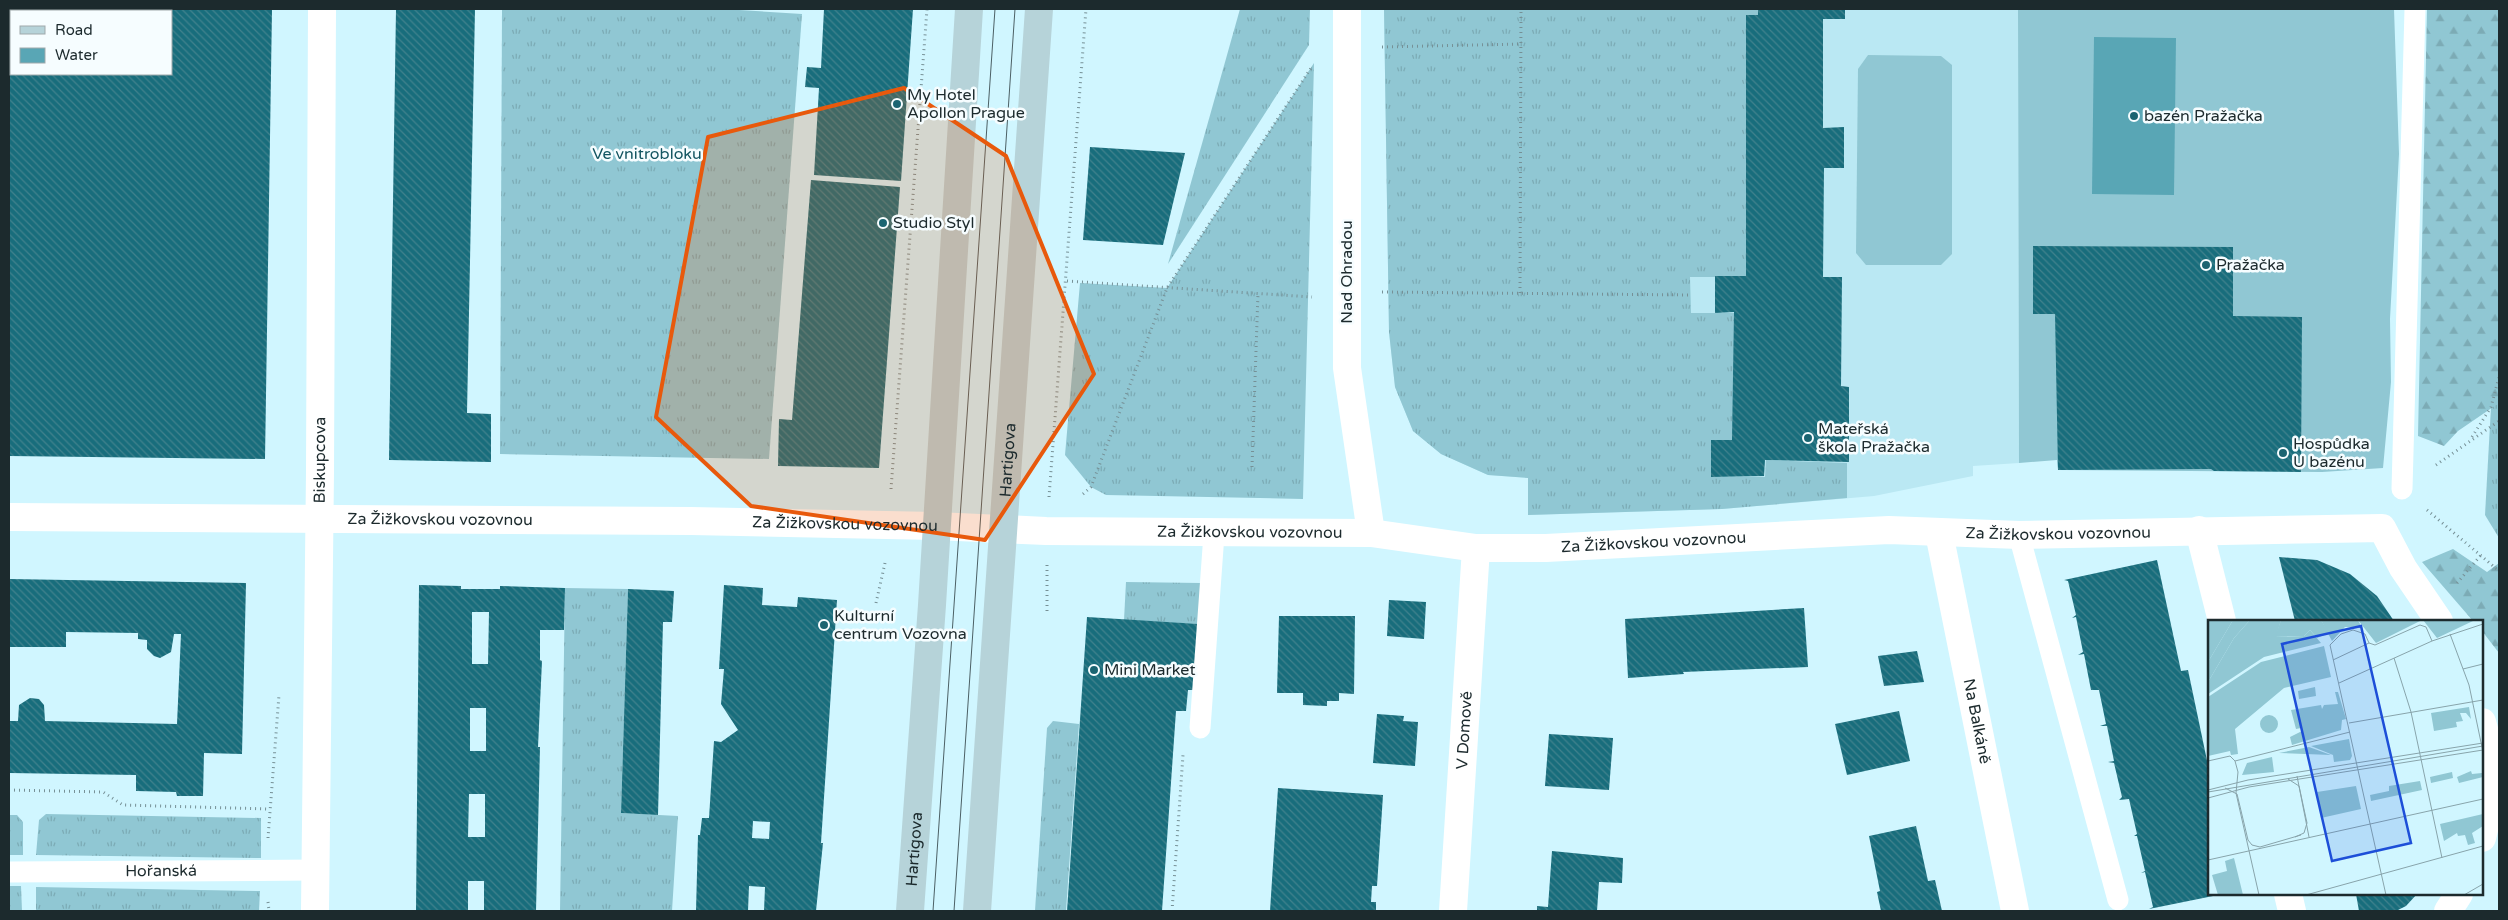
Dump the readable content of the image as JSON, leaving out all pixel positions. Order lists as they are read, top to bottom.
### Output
{
  "streets": {
    "main road": ["Hartigova"],
    "street": [
      "Nad Ohradou",
      "Biskupcova",
      "Za Žižkovskou vozovnou",
      "Na Balkáně",
      "V Domově"
    ],
    "lane": ["Hořanská"]
  },
  "crossings": [
    ["Nad Ohradou", "Za Žižkovskou vozovnou"],
    ["Biskupcova", "Za Žižkovskou vozovnou"],
    ["Biskupcova", "Hořanská"],
    ["Hartigova", "Za Žižkovskou vozovnou"],
    ["Za Žižkovskou vozovnou", "Na Balkáně"],
    ["Za Žižkovskou vozovnou", "V Domově"]
  ],
  "parks": ["Ve vnitrobloku"],
  "places": [
    "My Hotel Apollon Prague",
    "bazén Pražačka",
    "Studio Styl",
    "Pražačka",
    "Mateřská škola Pražačka",
    "Hospůdka U bazénu",
    "Kulturní centrum Vozovna",
    "Mini Market"
  ],
  "legend": ["Road", "Water"]
}
